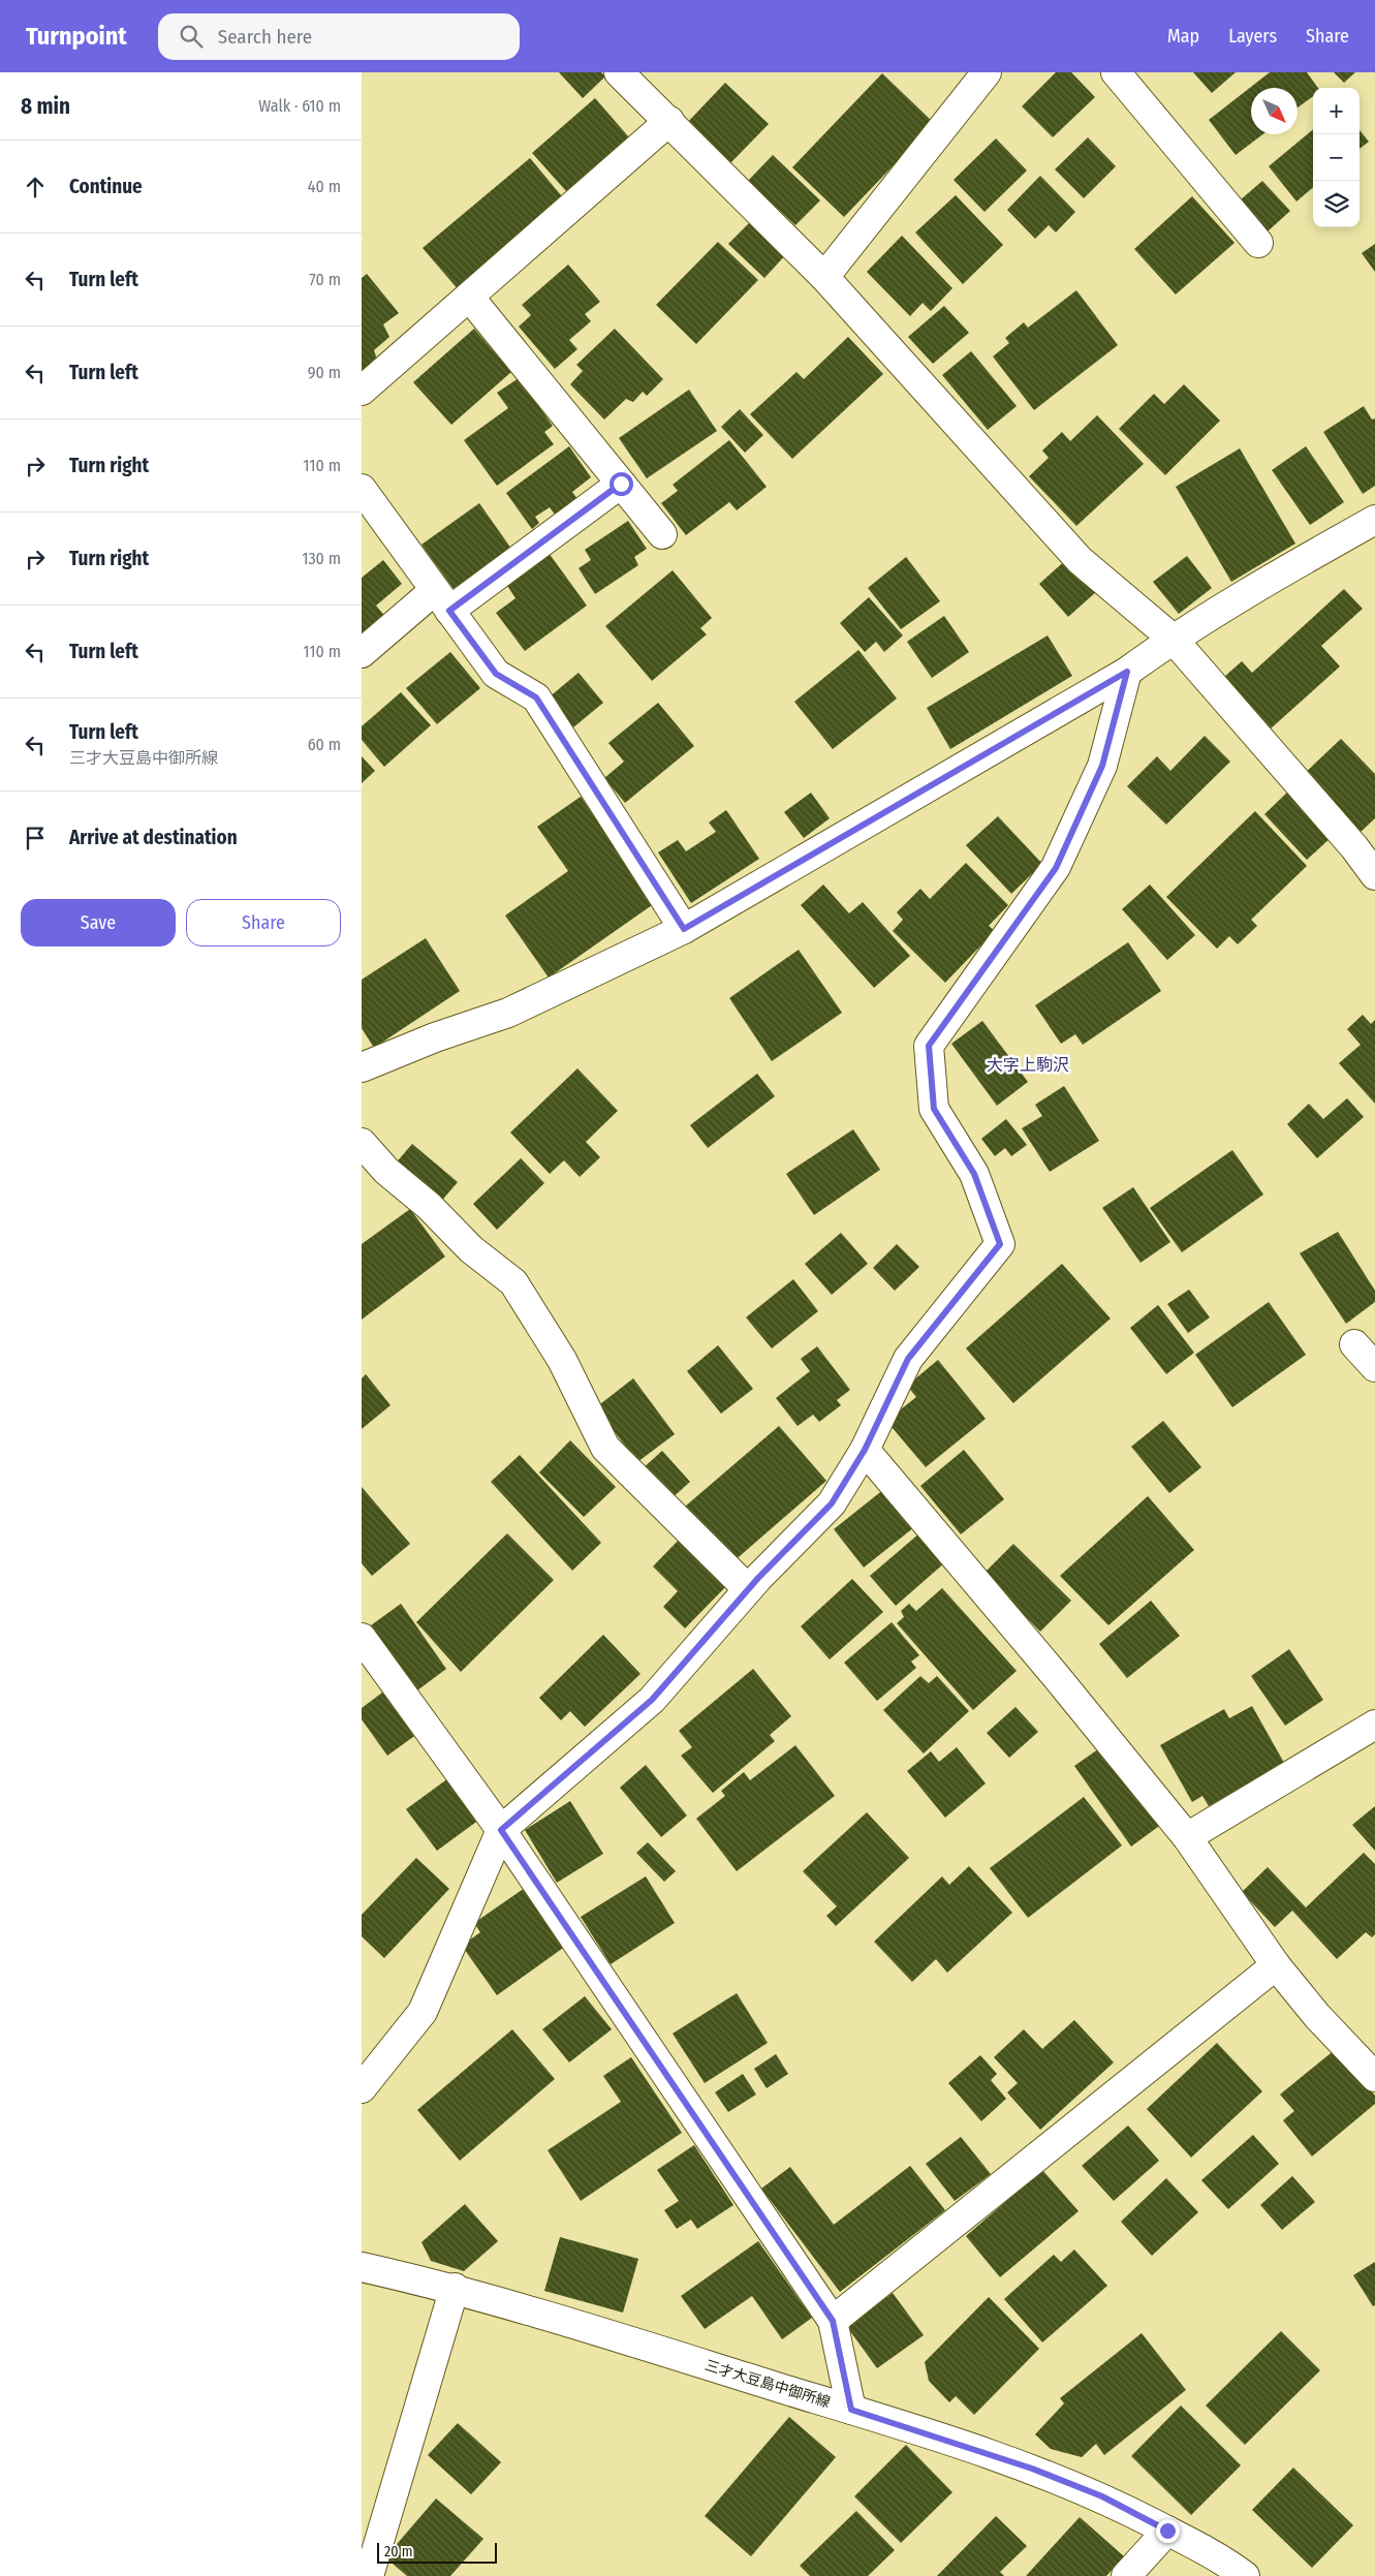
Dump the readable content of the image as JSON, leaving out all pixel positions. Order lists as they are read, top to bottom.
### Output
{
  "streets": {
    "street": ["三才大豆島中御所線"]
  },
  "districts": ["大字上駒沢"],
  "scale_bar": "20 m",
  "north": "bottom right",
  "page": {
    "header": "Turnpoint",
    "search": "Search here",
    "nav": ["Map", "Layers", "Share"],
    "heading": ["8 min", "Walk · 610 m"],
    "map_buttons": ["+", "−"],
    "list": [
      ["Continue", "40 m"],
      ["Turn left", "70 m"],
      ["Turn left", "90 m"],
      ["Turn right", "110 m"],
      ["Turn right", "130 m"],
      ["Turn left", "110 m"],
      ["Turn left", "三才大豆島中御所線", "60 m"],
      "Arrive at destination"
    ],
    "buttons": ["Save", "Share"],
    "scale": "20 m"
  }
}
